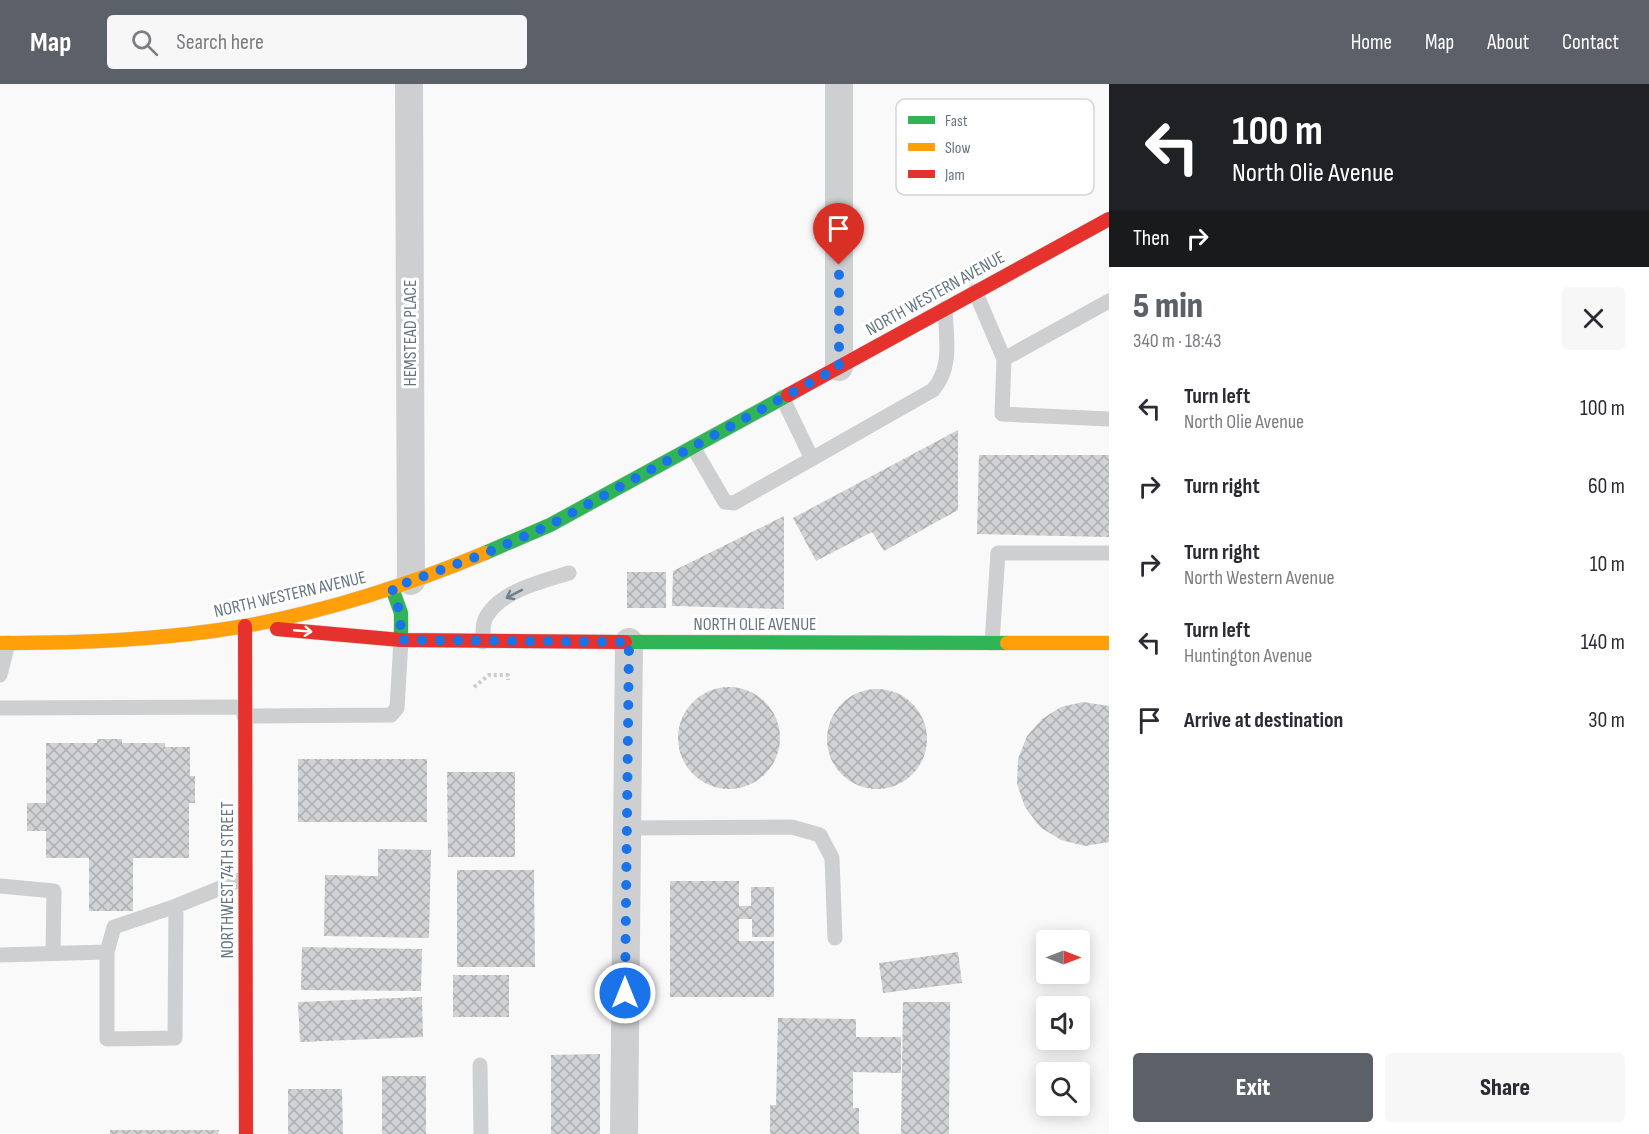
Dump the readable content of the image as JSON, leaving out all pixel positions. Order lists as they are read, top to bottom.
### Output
{
  "streets": {
    "main road": ["NORTH WESTERN AVENUE", "NORTH OLIE AVENUE", "NORTHWEST 74TH STREET"],
    "street": ["HEMSTEAD PLACE"]
  },
  "crossings": [
    ["NORTH WESTERN AVENUE", "HEMSTEAD PLACE"],
    ["NORTH WESTERN AVENUE", "NORTH OLIE AVENUE"],
    ["NORTH WESTERN AVENUE", "NORTHWEST 74TH STREET"],
    ["NORTH OLIE AVENUE", "NORTHWEST 74TH STREET"]
  ],
  "legend": ["Fast", "Slow", "Jam"],
  "north": "right",
  "page": {
    "header": "Map",
    "search": "Search here",
    "nav": [
      "Home",
      "Map",
      "About",
      "Contact"
    ],
    "turn": ["100 m", "North Olie Avenue"],
    "then": "Then",
    "heading": ["5 min", "340 m · 18:43"],
    "list": [
      {
        "name": "Turn left",
        "note": "North Olie Avenue",
        "value": "100 m"
      },
      {
        "name": "Turn right",
        "value": "60 m"
      },
      {
        "name": "Turn right",
        "note": "North Western Avenue",
        "value": "10 m"
      },
      {
        "name": "Turn left",
        "note": "Huntington Avenue",
        "value": "140 m"
      },
      {
        "name": "Arrive at destination",
        "value": "30 m"
      }
    ],
    "buttons": ["Exit", "Share"]
  }
}
